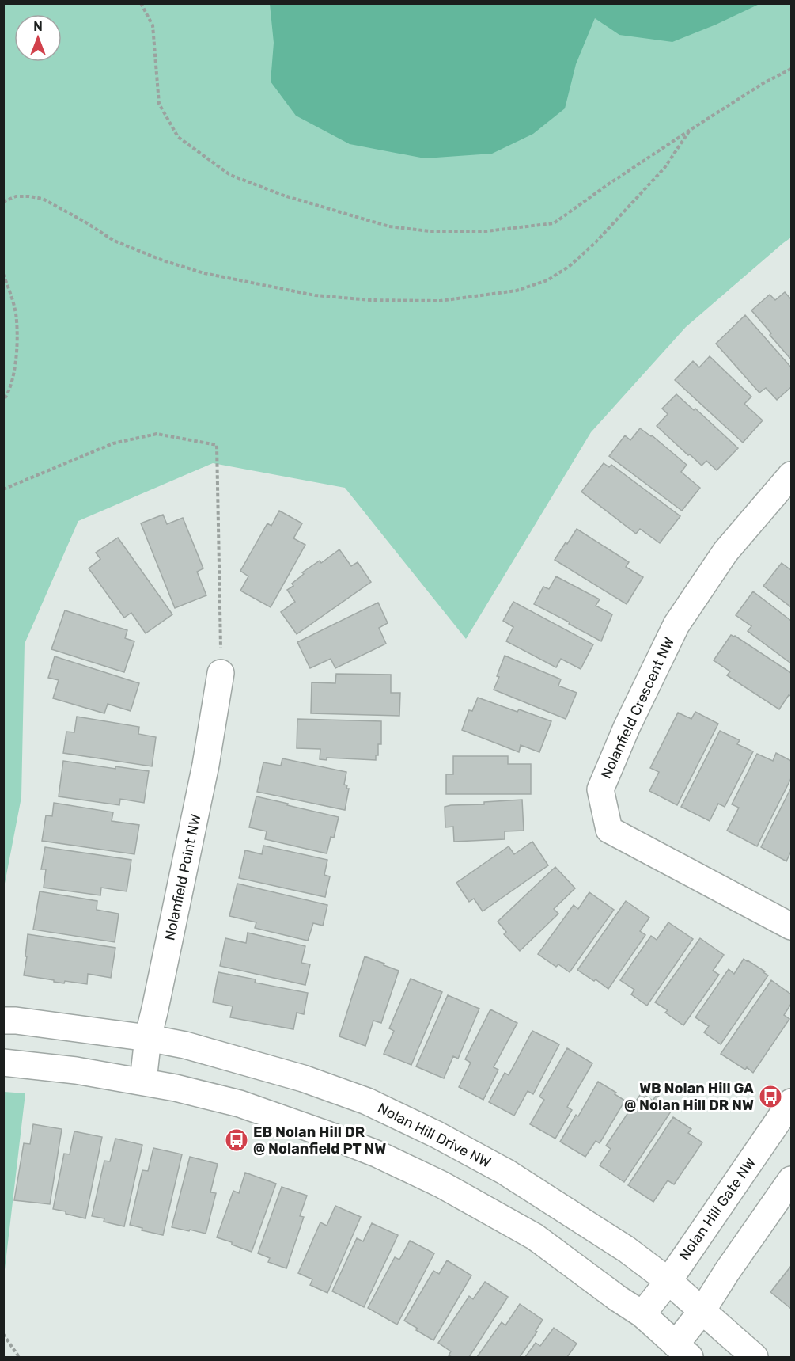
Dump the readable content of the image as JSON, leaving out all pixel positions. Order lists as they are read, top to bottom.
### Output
{
  "streets": {
    "street": [
      "Nolanfield Crescent NW",
      "Nolanfield Point NW",
      "Nolan Hill Drive NW",
      "Nolan Hill Gate NW"
    ]
  },
  "crossings": [
    ["Nolanfield Point NW", "Nolan Hill Drive NW"],
    ["Nolan Hill Drive NW", "Nolan Hill Gate NW"]
  ],
  "places": {
    "bus stop": ["WB Nolan Hill GA @ Nolan Hill DR NW", "EB Nolan Hill DR @ Nolanfield PT NW"]
  },
  "north": "top"
}
